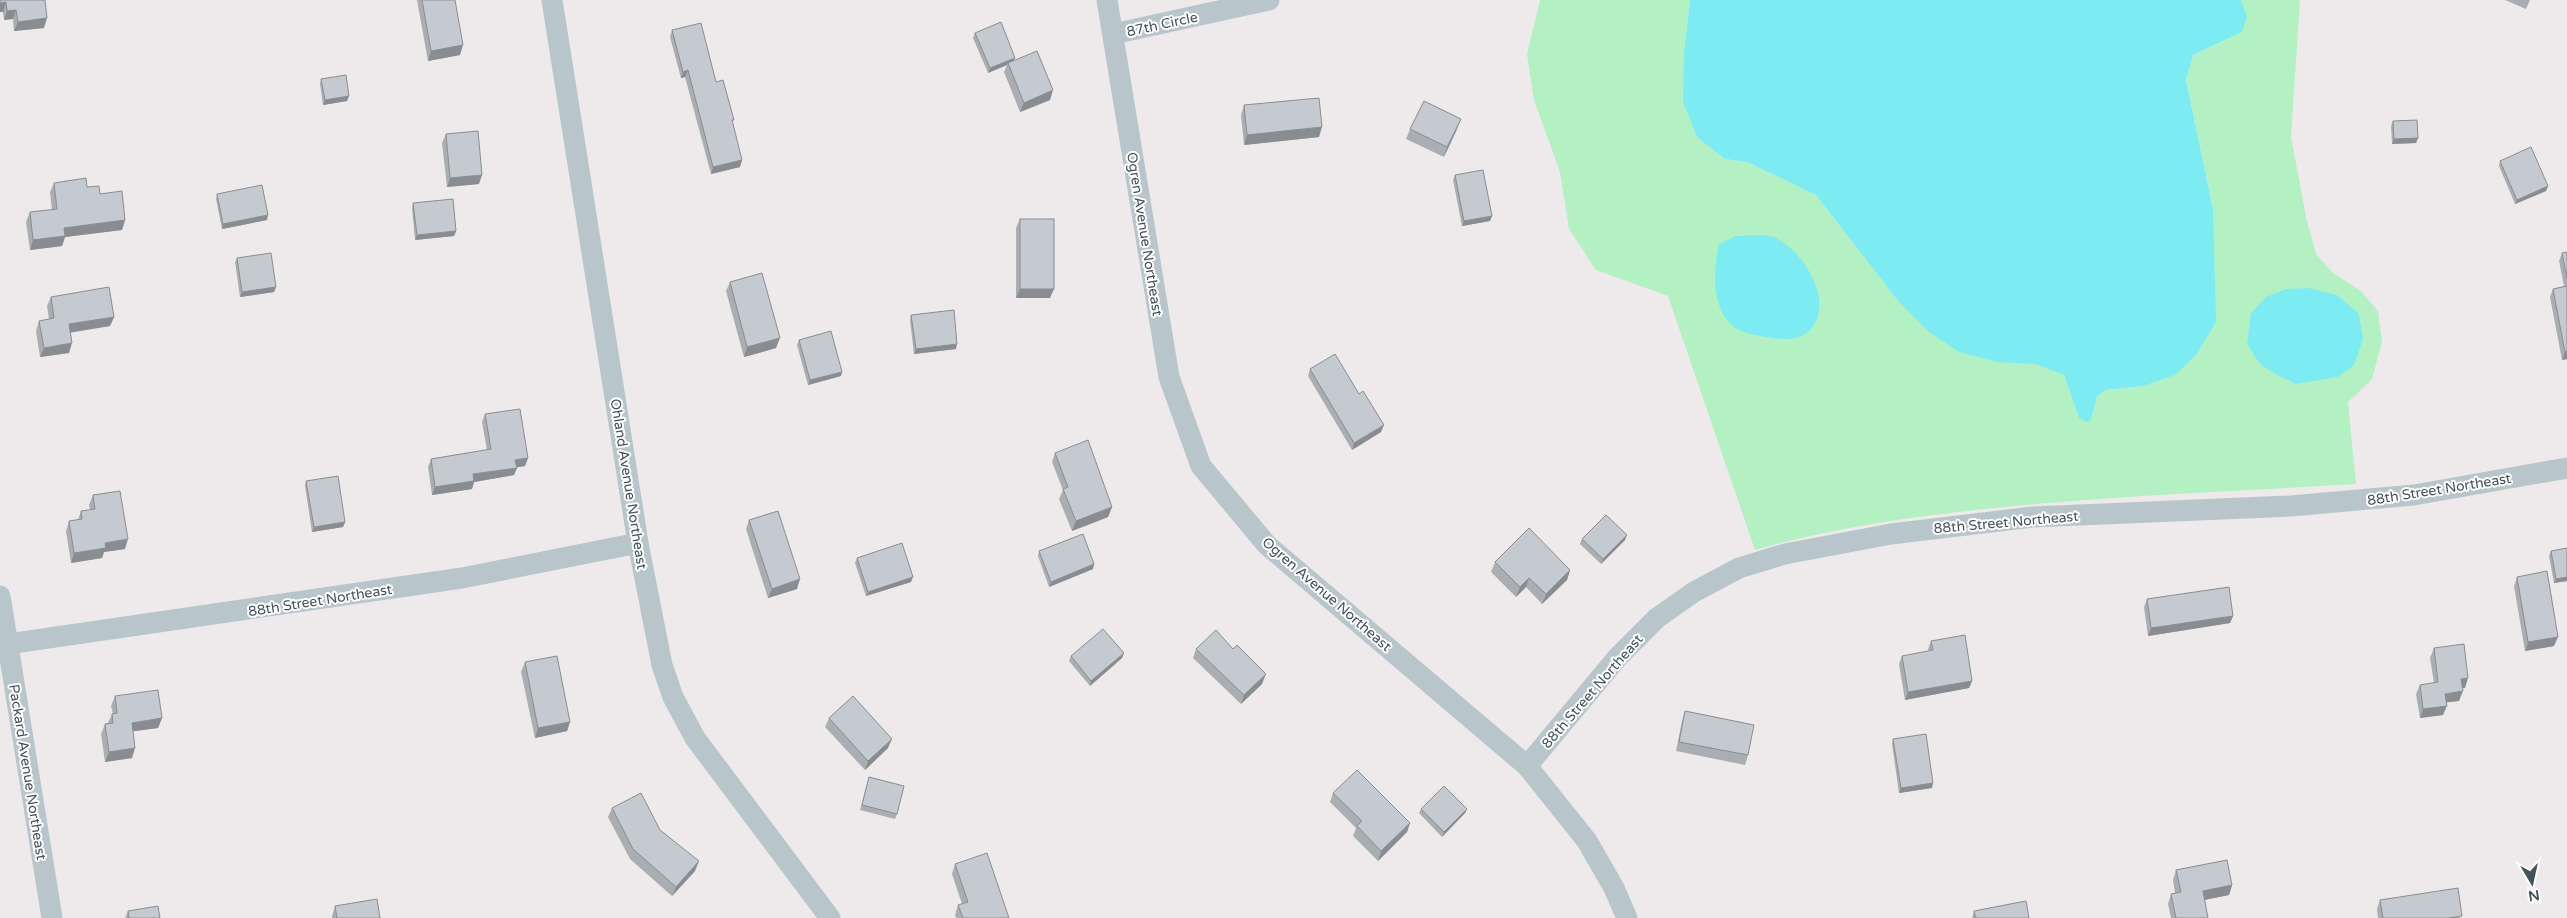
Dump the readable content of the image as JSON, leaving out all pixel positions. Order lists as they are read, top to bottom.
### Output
{
  "streets": {
    "street": [
      "87th Circle",
      "Ogren Avenue Northeast",
      "Ohland Avenue Northeast",
      "88th Street Northeast",
      "Packard Avenue Northeast"
    ]
  },
  "crossings": [
    ["87th Circle", "Ogren Avenue Northeast"],
    ["Ogren Avenue Northeast", "88th Street Northeast"],
    ["Ohland Avenue Northeast", "88th Street Northeast"],
    ["88th Street Northeast", "Packard Avenue Northeast"]
  ],
  "north": "bottom"
}
